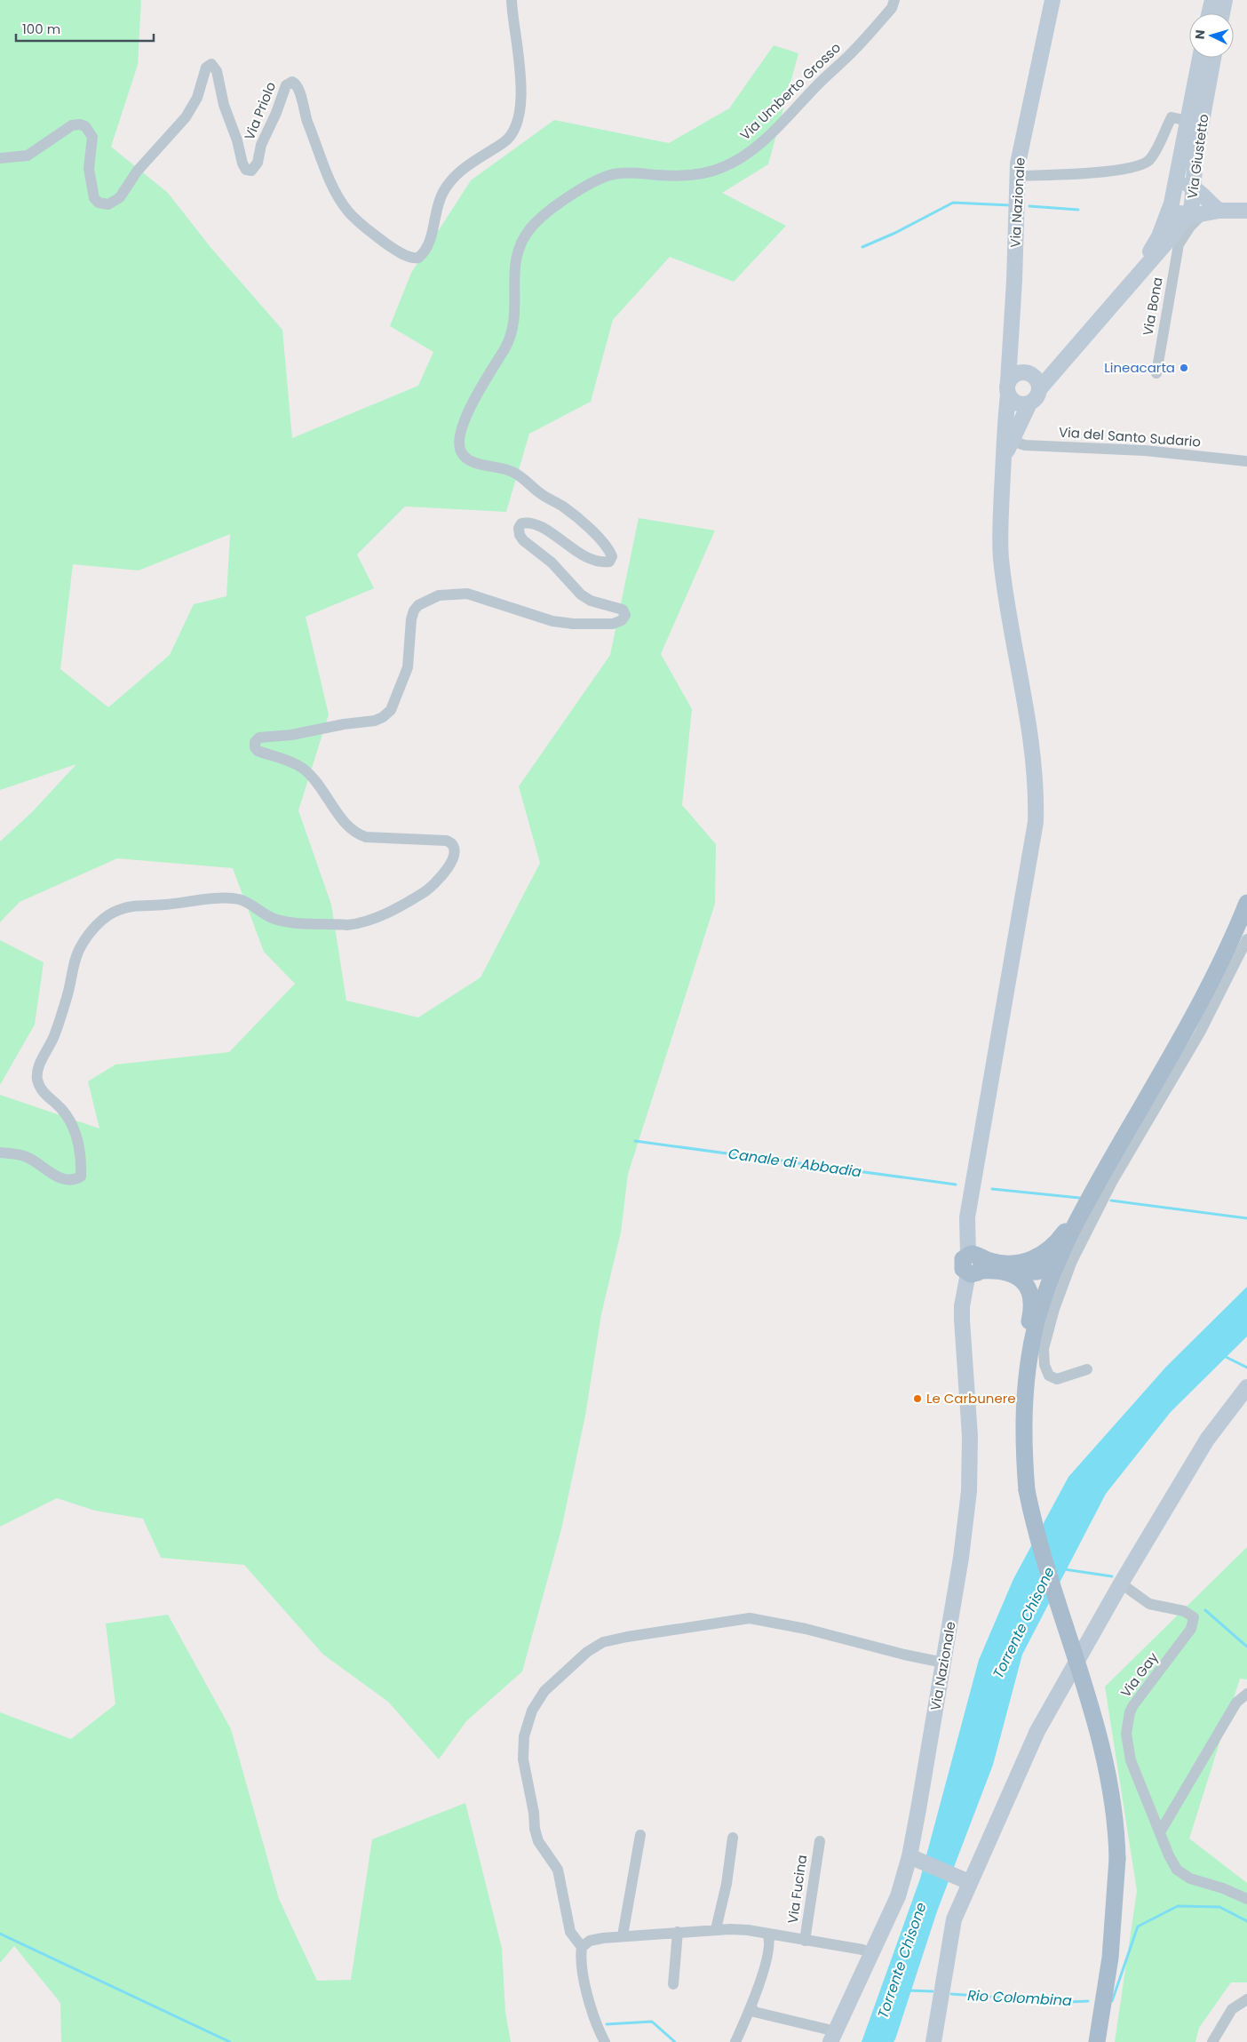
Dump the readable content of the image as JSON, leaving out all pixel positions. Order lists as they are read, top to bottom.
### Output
{
  "streets": {
    "main road": ["Via Giustetto", "Via Nazionale"],
    "street": [
      "Via Umberto Grosso",
      "Via Priolo",
      "Via Bona",
      "Via del Santo Sudario",
      "Via Gay",
      "Via Fucina"
    ]
  },
  "crossings": [
    ["Via Giustetto", "Via Nazionale"],
    ["Via Nazionale", "Via Fucina"]
  ],
  "water": ["Canale di Abbadia", "Torrente Chisone", "Rio Colombina"],
  "places": ["Lineacarta", "Le Carbunere"],
  "scale_bar": "100 m",
  "north": "left"
}
